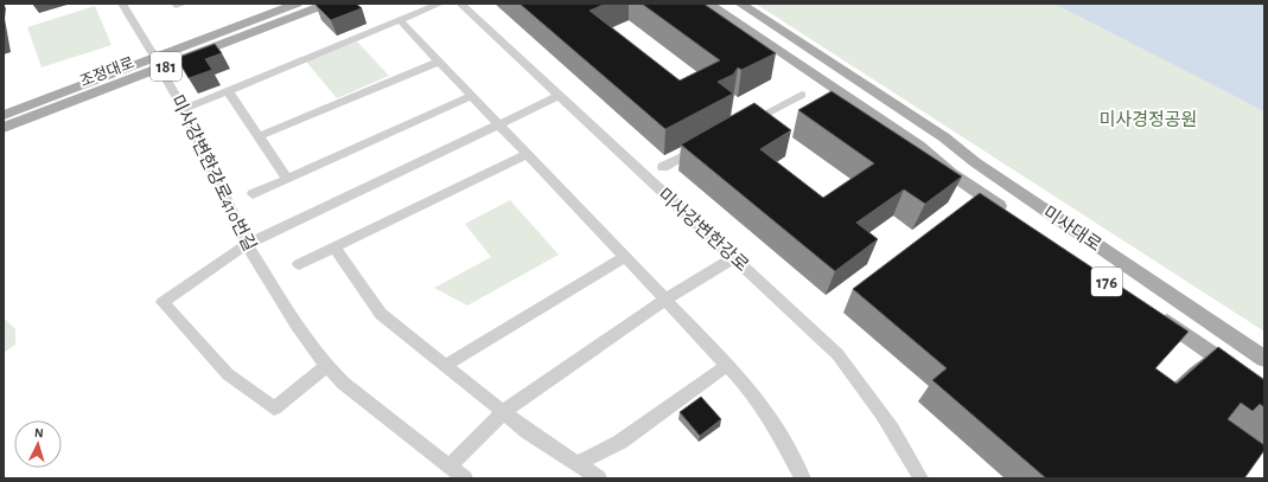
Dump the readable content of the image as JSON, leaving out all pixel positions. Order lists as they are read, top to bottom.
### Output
{
  "streets": {
    "main road": [
      "181",
      "조정대로",
      "미사대로",
      "176"
    ],
    "street": ["미사강변한강로410번길", "미사강변한강로"]
  },
  "crossings": [
    ["조정대로", "미사강변한강로410번길"]
  ],
  "parks": ["미사경정공원"],
  "north": "top"
}
